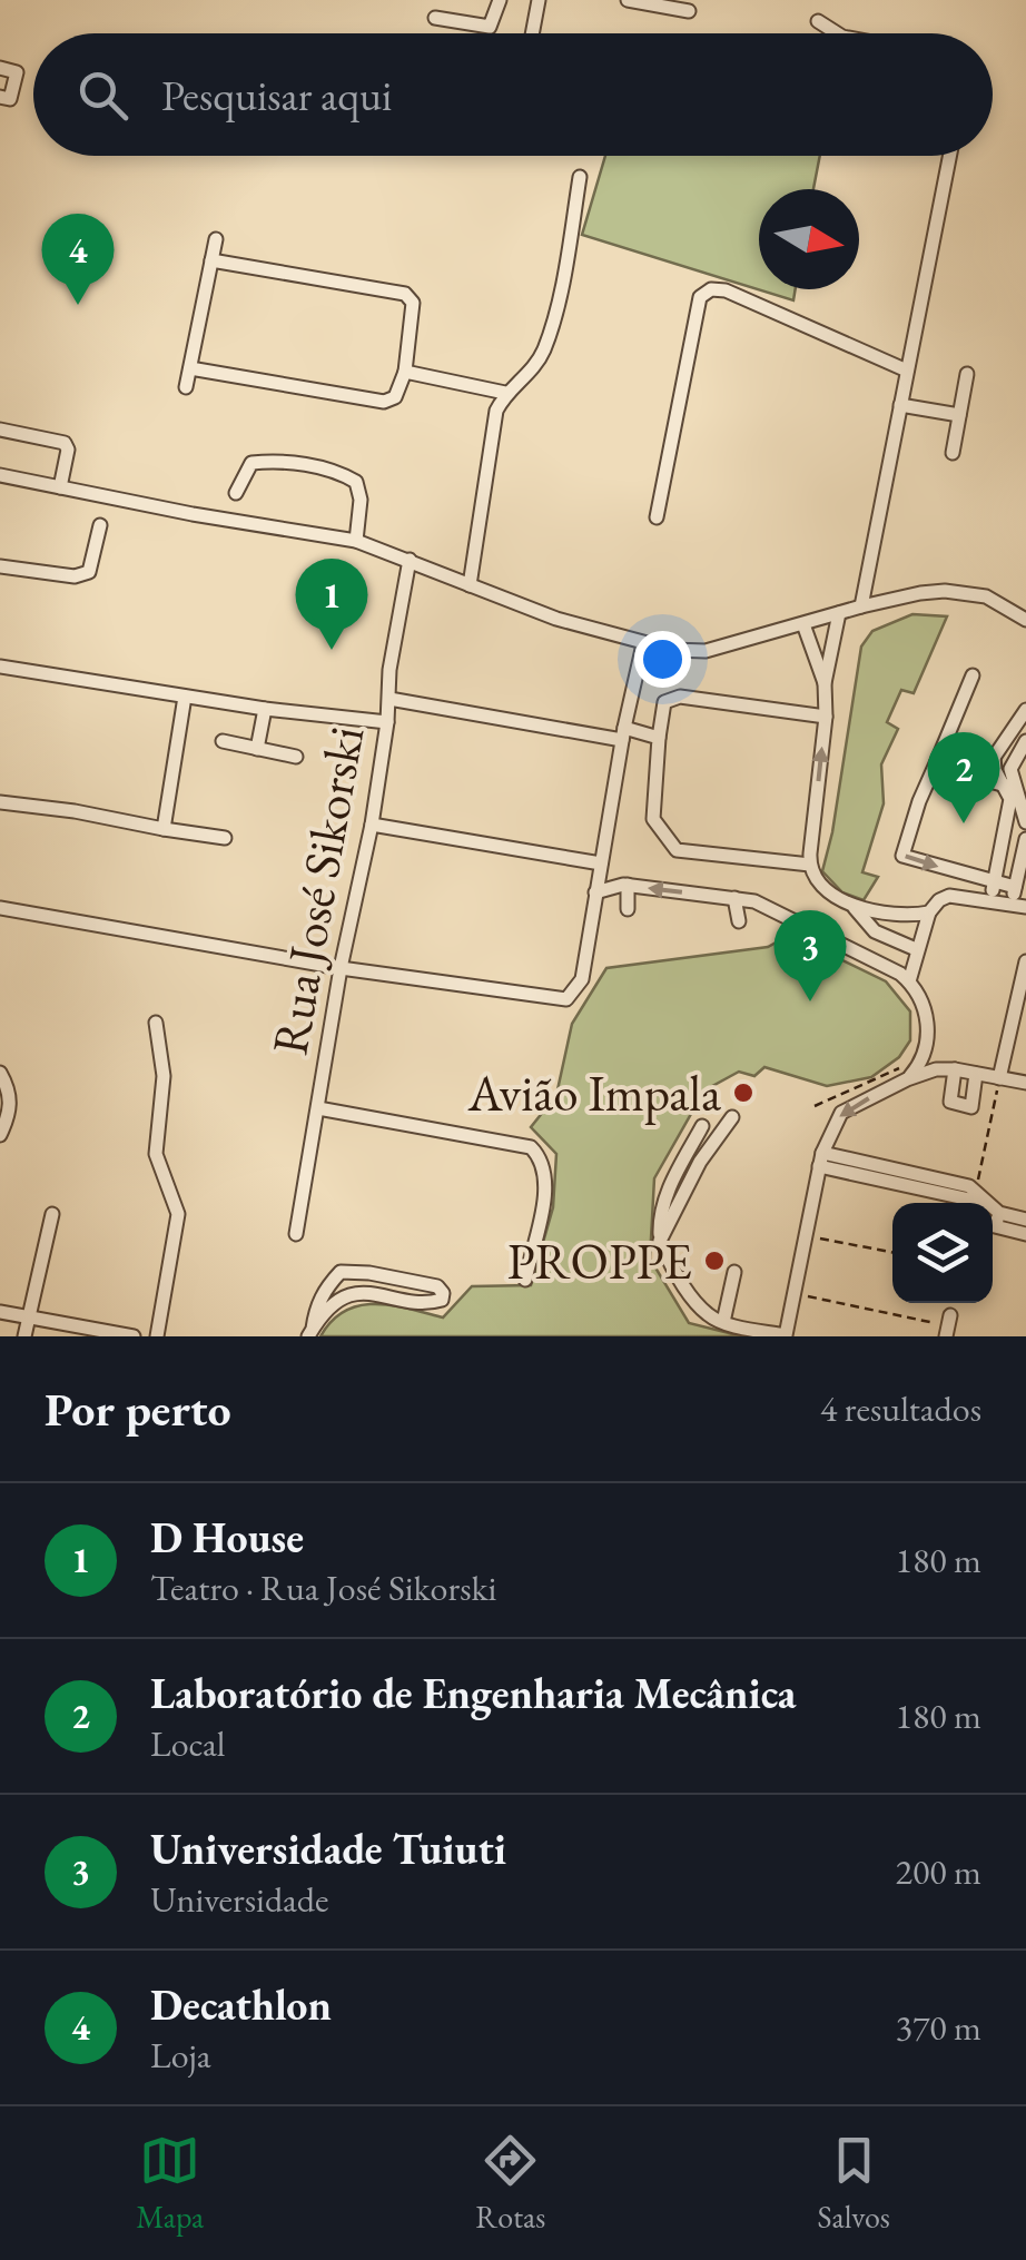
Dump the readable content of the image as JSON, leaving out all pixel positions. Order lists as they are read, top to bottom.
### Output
{
  "streets": {
    "street": ["Rua José Sikorski"]
  },
  "places": ["Avião Impala", "PROPPE"],
  "north": "right",
  "page": {
    "search": "Pesquisar aqui",
    "pins": [
      "4",
      "1",
      "2",
      "3"
    ],
    "heading": ["Por perto", "4 resultados"],
    "list": [
      {
        "mark": "1",
        "name": "D House",
        "note": "Teatro · Rua José Sikorski",
        "value": "180 m"
      },
      {
        "mark": "2",
        "name": "Laboratório de Engenharia Mecânica",
        "note": "Local",
        "value": "180 m"
      },
      {
        "mark": "3",
        "name": "Universidade Tuiuti",
        "note": "Universidade",
        "value": "200 m"
      },
      {
        "mark": "4",
        "name": "Decathlon",
        "note": "Loja",
        "value": "370 m"
      }
    ],
    "nav": ["Mapa", "Rotas", "Salvos"]
  }
}
